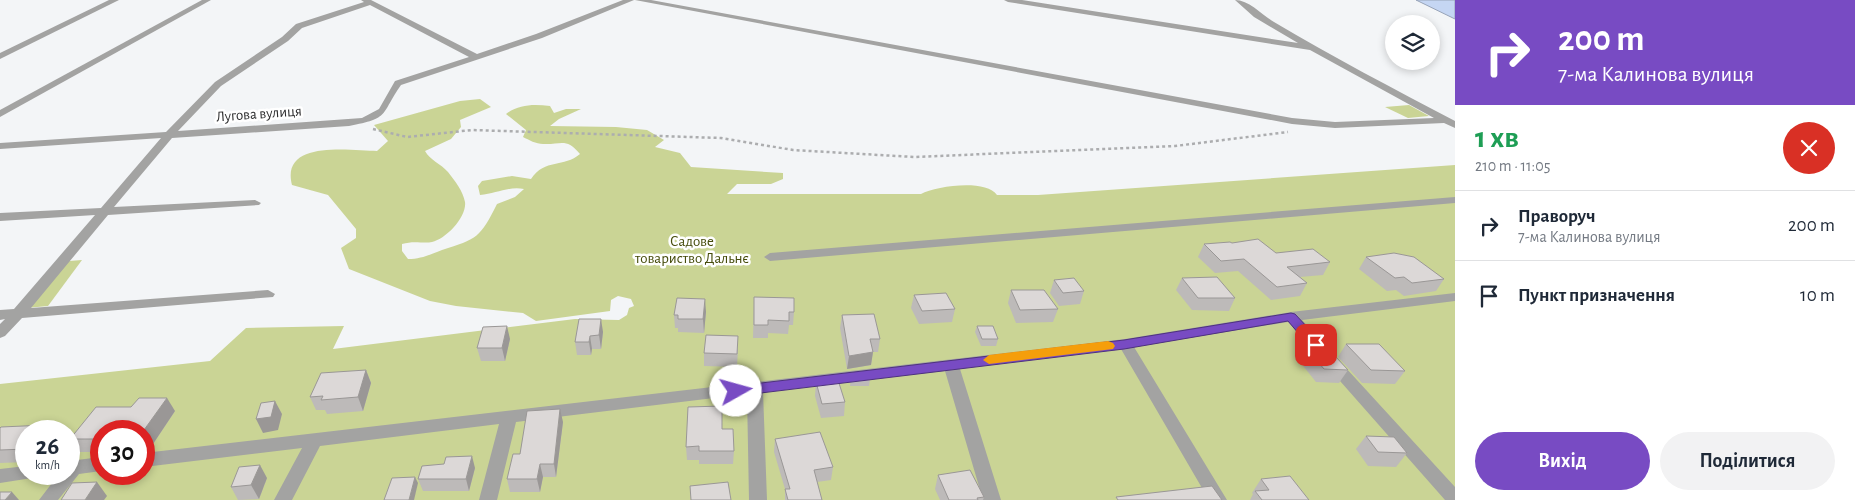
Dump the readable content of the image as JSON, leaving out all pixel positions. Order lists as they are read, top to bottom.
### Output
{
  "streets": {
    "street": ["Лугова вулиця"]
  },
  "parks": ["Садове товариство Дальнє"],
  "page": {
    "turn": ["200 m", "7-ма Калинова вулиця"],
    "heading": ["1 хв", "210 m · 11:05"],
    "list": [
      {
        "name": "Праворуч",
        "note": "7-ма Калинова вулиця",
        "value": "200 m"
      },
      {
        "name": "Пункт призначення",
        "value": "10 m"
      }
    ],
    "speed": "26 km/h",
    "limit": "30",
    "buttons": ["Вихід", "Поділитися"]
  }
}
